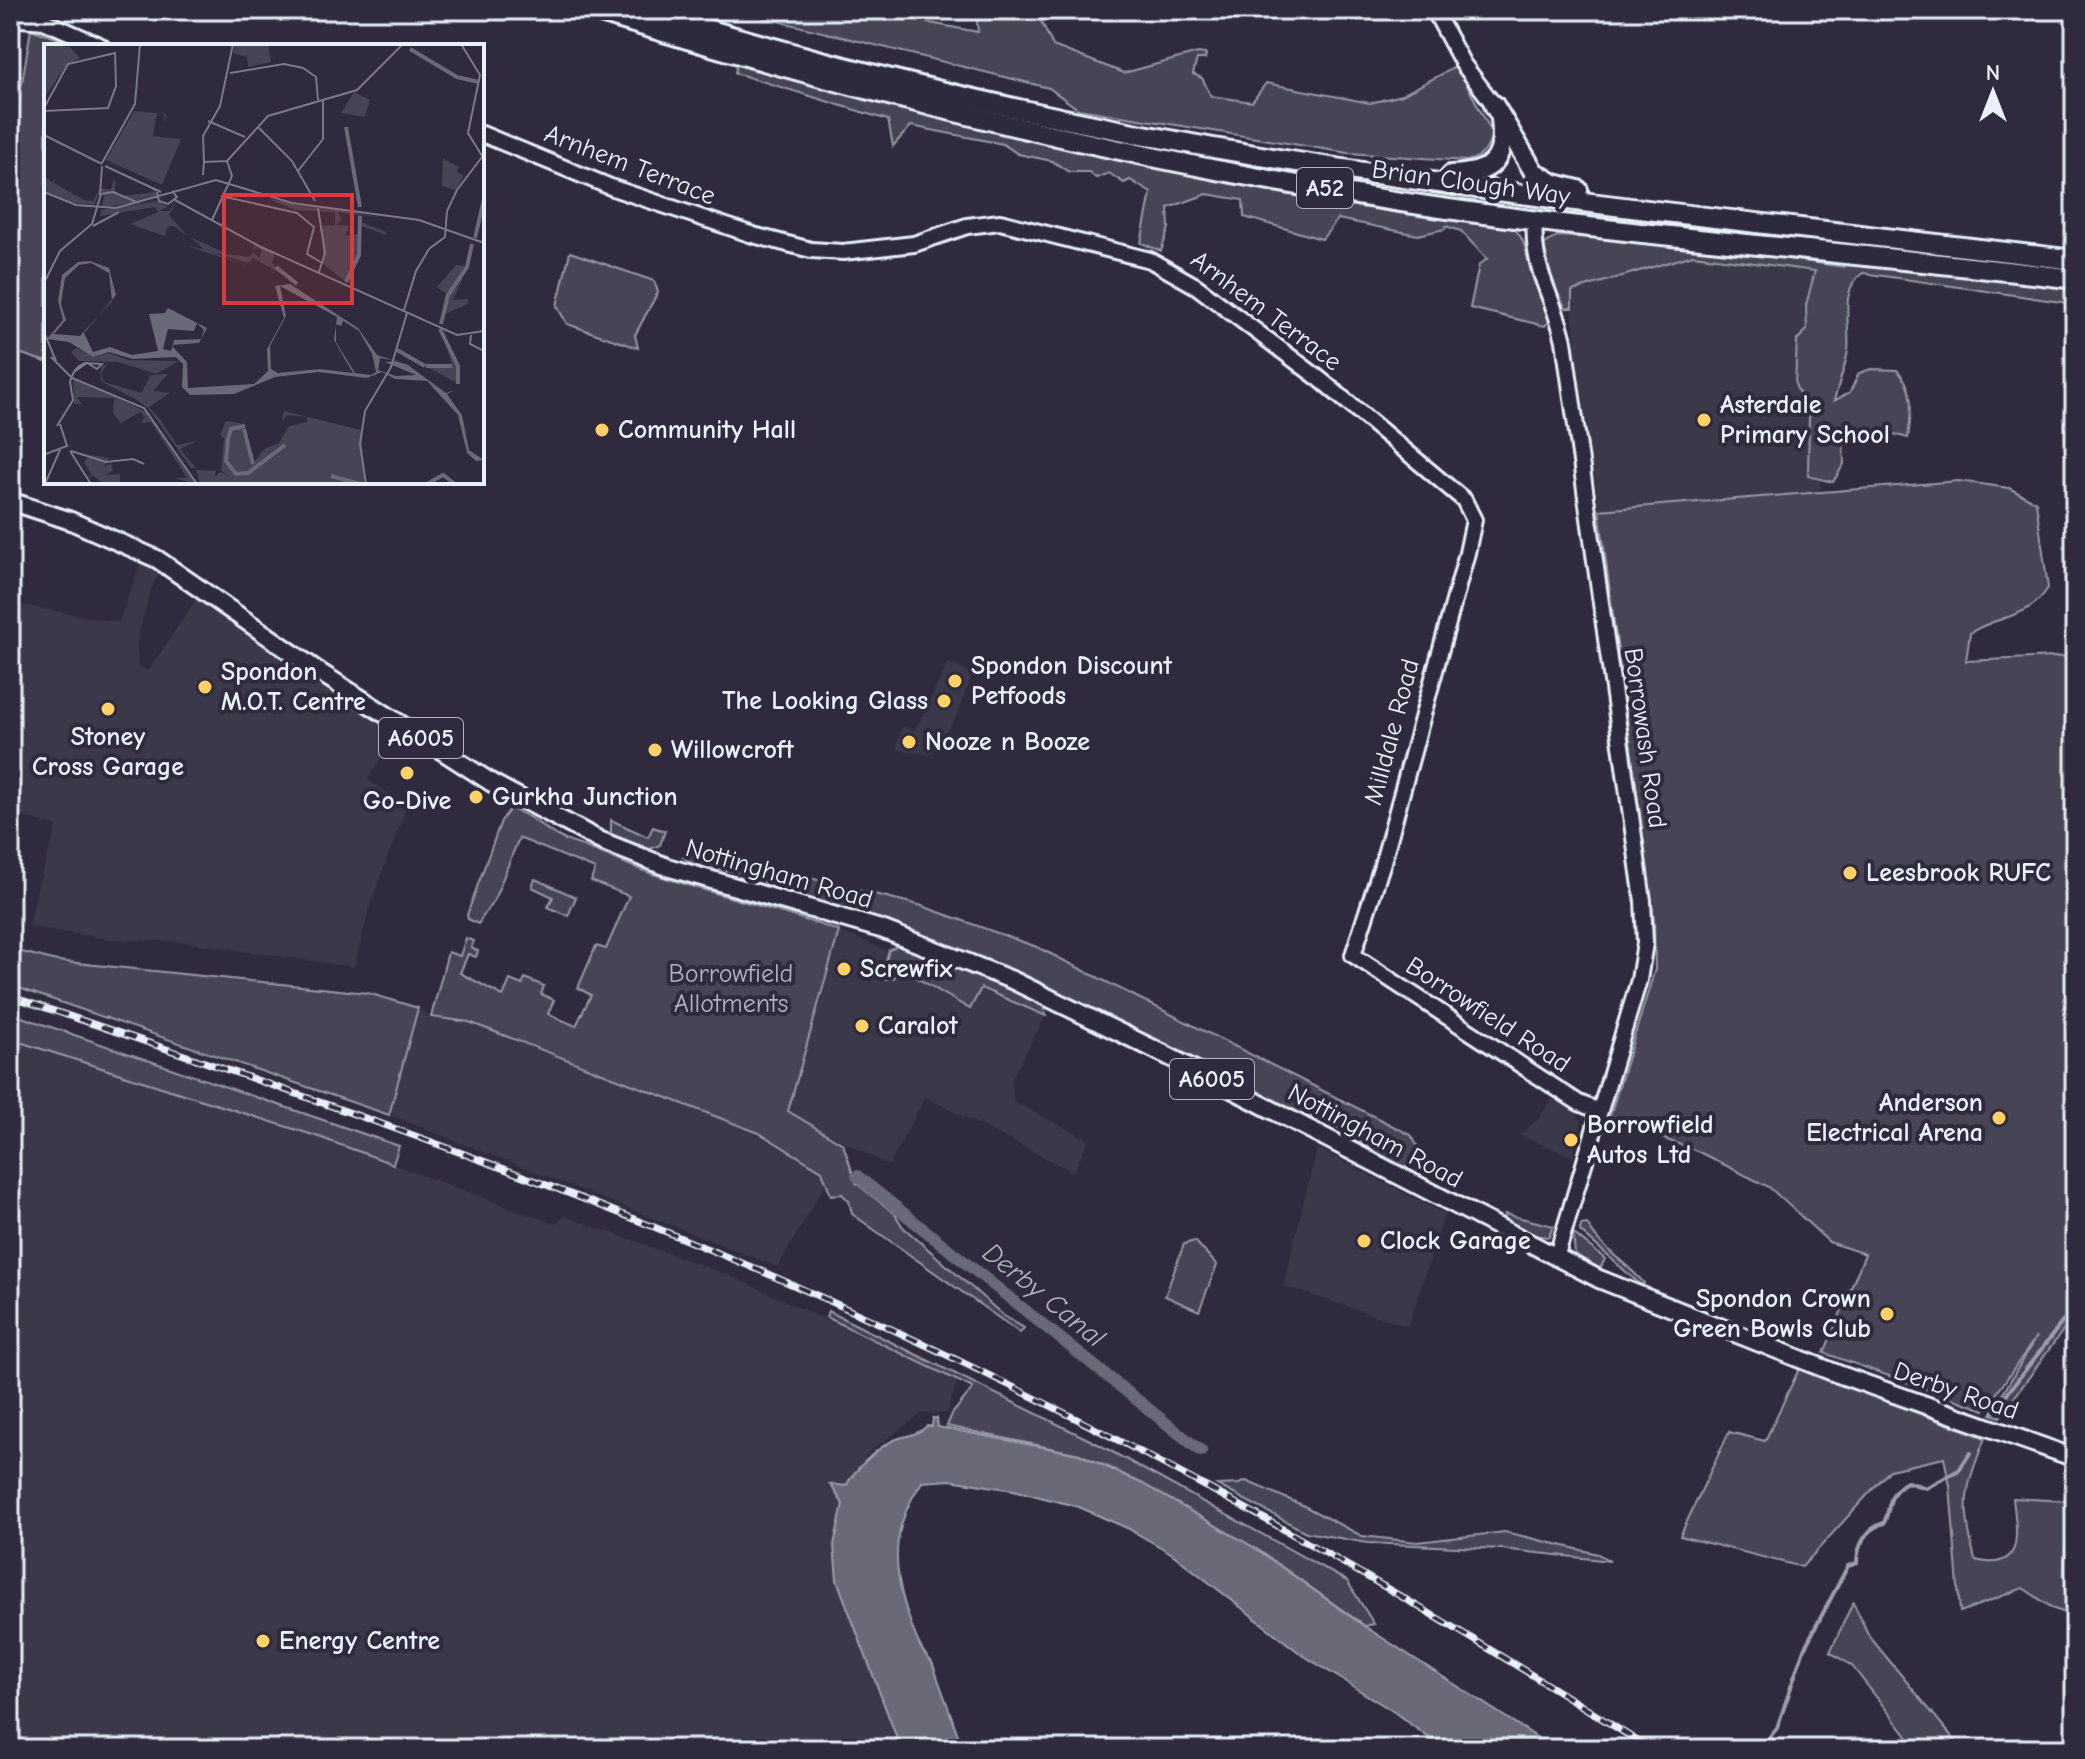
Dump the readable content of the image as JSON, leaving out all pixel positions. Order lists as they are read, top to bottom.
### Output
{
  "streets": {
    "highway": ["Brian Clough Way", "A52"],
    "main road": ["A6005", "Nottingham Road", "Derby Road"],
    "street": [
      "Arnhem Terrace",
      "Milldale Road",
      "Borrowash Road",
      "Borrowfield Road"
    ]
  },
  "crossings": [
    ["Arnhem Terrace", "Milldale Road"],
    ["Brian Clough Way", "Borrowash Road"],
    ["Milldale Road", "Borrowfield Road"],
    ["Borrowash Road", "Nottingham Road"],
    ["Borrowash Road", "Borrowfield Road"],
    ["Borrowash Road", "Derby Road"],
    ["Nottingham Road", "Derby Road"]
  ],
  "water": ["Derby Canal"],
  "parks": ["Borrowfield Allotments"],
  "places": [
    "Asterdale Primary School",
    "Community Hall",
    "Spondon Discount Petfoods",
    "Spondon M.O.T. Centre",
    "The Looking Glass",
    "Stoney Cross Garage",
    "Nooze n Booze",
    "Willowcroft",
    "Go-Dive",
    "Gurkha Junction",
    "Leesbrook RUFC",
    "Screwfix",
    "Caralot",
    "Anderson Electrical Arena",
    "Borrowfield Autos Ltd",
    "Clock Garage",
    "Spondon Crown Green Bowls Club",
    "Energy Centre"
  ],
  "north": "top"
}
